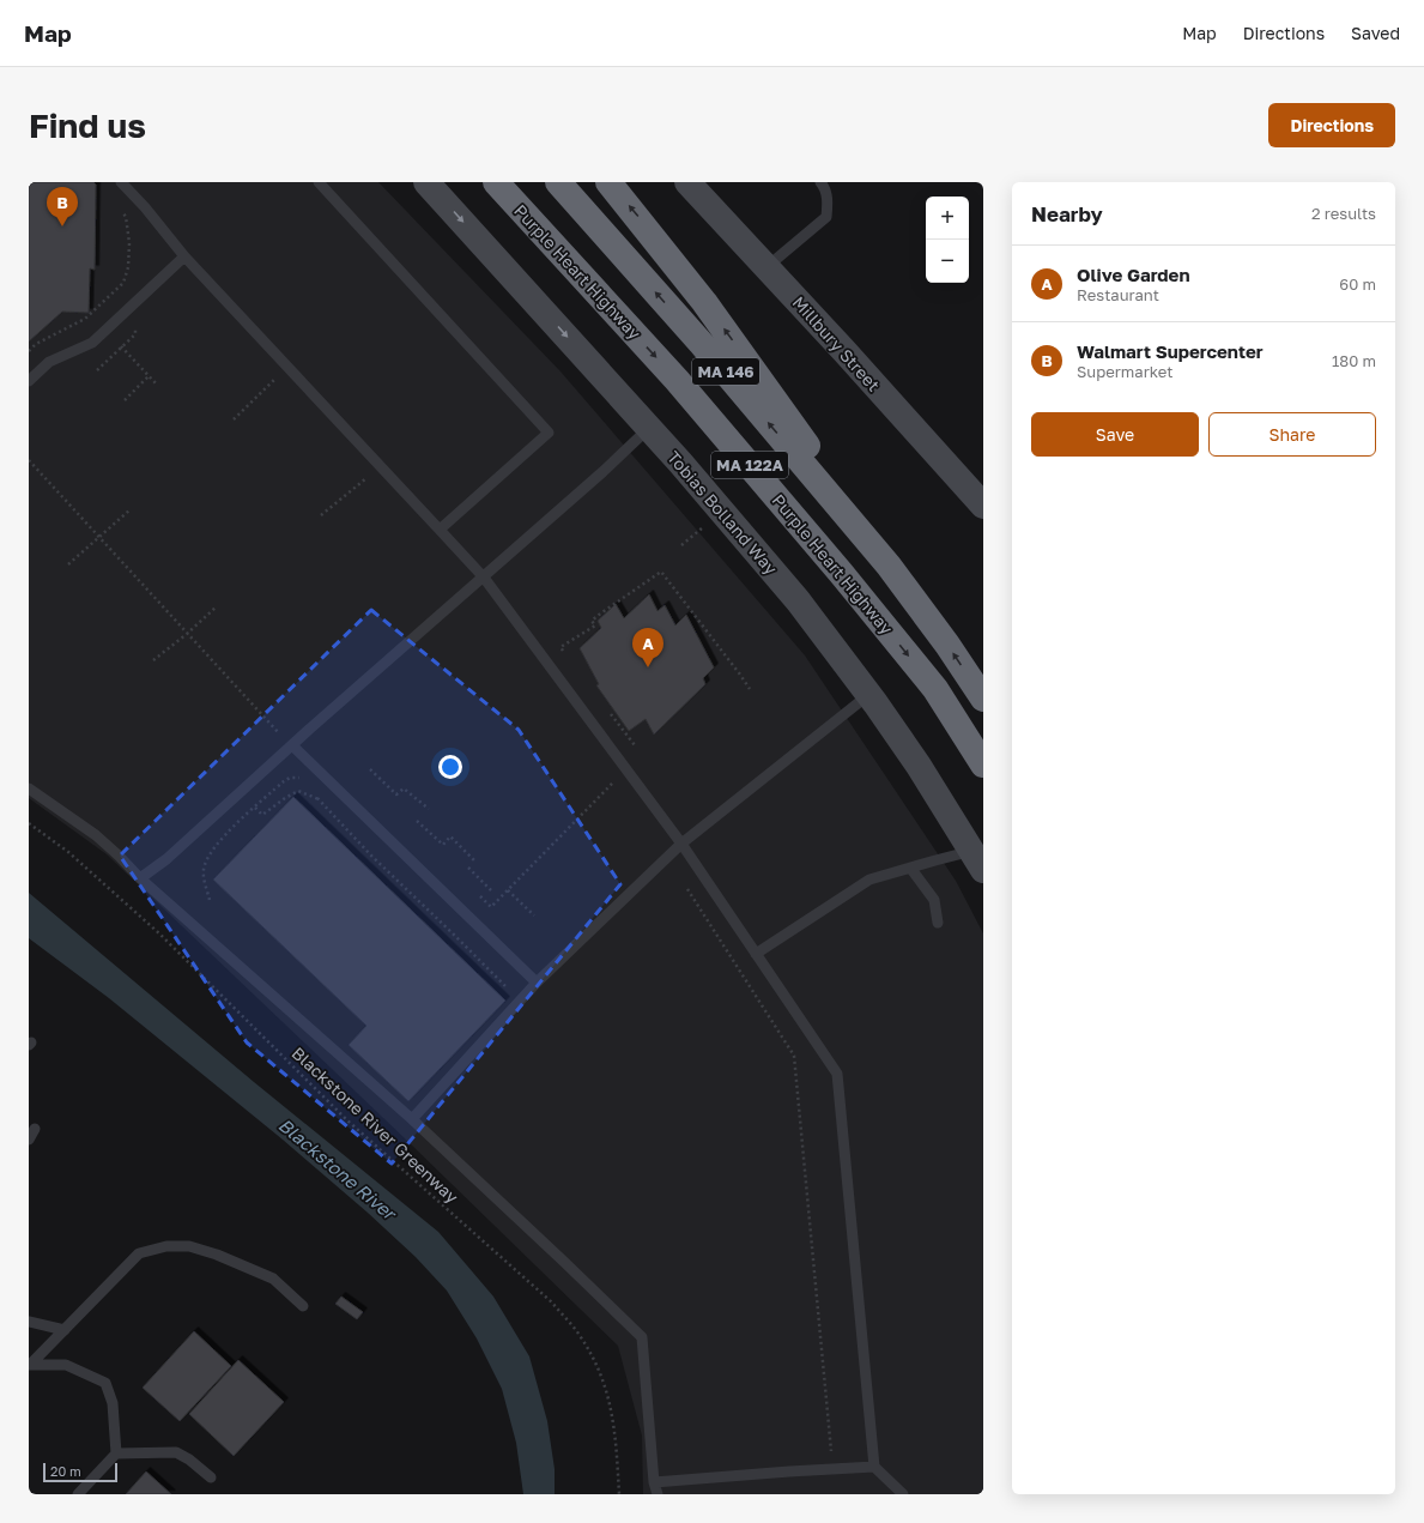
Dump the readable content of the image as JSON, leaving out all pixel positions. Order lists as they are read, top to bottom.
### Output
{
  "streets": {
    "highway": ["Purple Heart Highway", "MA 146", "MA 122A"],
    "street": ["Millbury Street", "Tobias Bolland Way"],
    "path": ["Blackstone River Greenway"]
  },
  "crossings": [
    ["MA 146", "MA 122A"]
  ],
  "one_way": ["Tobias Bolland Way"],
  "water": ["Blackstone River"],
  "scale_bar": "20 m",
  "page": {
    "header": "Map",
    "nav": ["Map", "Directions", "Saved"],
    "buttons": [
      "Directions",
      ["Save", "Share"]
    ],
    "title": "Find us",
    "heading": ["Nearby", "2 results"],
    "pins": ["B", "A"],
    "map_buttons": ["+", "−"],
    "list": [
      {
        "mark": "A",
        "name": "Olive Garden",
        "note": "Restaurant",
        "value": "60 m"
      },
      {
        "mark": "B",
        "name": "Walmart Supercenter",
        "note": "Supermarket",
        "value": "180 m"
      }
    ],
    "scale": "20 m"
  }
}
